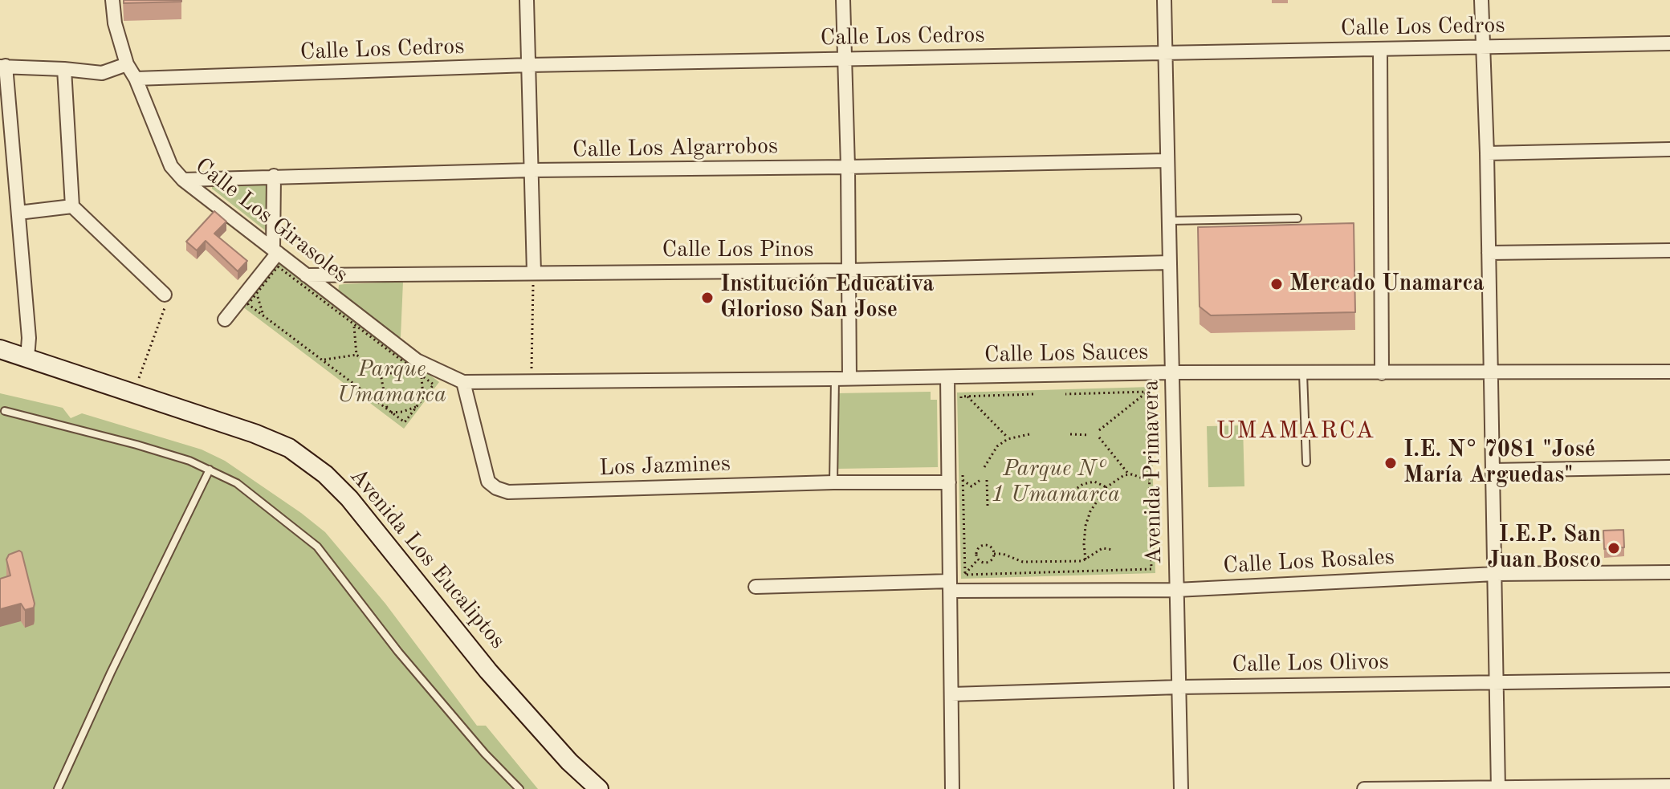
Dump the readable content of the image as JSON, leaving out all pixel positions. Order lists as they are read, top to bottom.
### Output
{
  "streets": {
    "street": [
      "Calle Los Cedros",
      "Calle Los Algarrobos",
      "Calle Los Girasoles",
      "Calle Los Pinos",
      "Calle Los Sauces",
      "Los Jazmines",
      "Avenida Primavera",
      "Avenida Los Eucaliptos",
      "Calle Los Rosales",
      "Calle Los Olivos"
    ]
  },
  "crossings": [
    ["Calle Los Cedros", "Calle Los Girasoles"],
    ["Calle Los Cedros", "Avenida Primavera"],
    ["Calle Los Algarrobos", "Calle Los Girasoles"],
    ["Calle Los Algarrobos", "Avenida Primavera"],
    ["Calle Los Girasoles", "Calle Los Pinos"],
    ["Calle Los Girasoles", "Calle Los Sauces"],
    ["Calle Los Girasoles", "Los Jazmines"],
    ["Calle Los Pinos", "Avenida Primavera"],
    ["Calle Los Sauces", "Los Jazmines"],
    ["Calle Los Sauces", "Avenida Primavera"],
    ["Avenida Primavera", "Calle Los Rosales"],
    ["Avenida Primavera", "Calle Los Olivos"]
  ],
  "districts": ["UMAMARCA"],
  "parks": ["Parque Umamarca", "Parque N° 1 Umamarca"],
  "places": [
    "Mercado Unamarca",
    "Institución Educativa Glorioso San Jose",
    "I.E. N° 7081 \"José María Arguedas\"",
    "I.E.P. San Juan Bosco"
  ]
}
